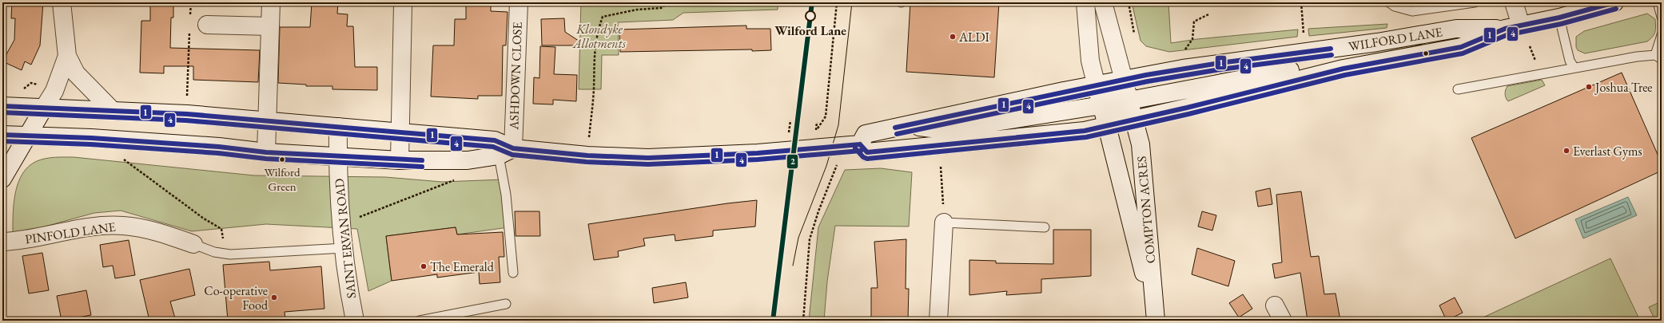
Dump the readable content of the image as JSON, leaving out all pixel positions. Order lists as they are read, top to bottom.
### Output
{
  "streets": {
    "main road": [
      "WILFORD LANE",
      "ASHDOWN CLOSE",
      "COMPTON ACRES",
      "PINFOLD LANE",
      "SAINT ERVAN ROAD"
    ]
  },
  "crossings": [
    ["WILFORD LANE", "COMPTON ACRES"]
  ],
  "parks": ["Klondyke Allotments"],
  "places": [
    "Wilford Lane",
    "ALDI",
    "Joshua Tree",
    "Everlast Gyms",
    "Wilford Green",
    "The Emerald",
    "Co-operative Food"
  ],
  "lines": ["transit line 2", "transit line 1", "transit line 4"]
}
